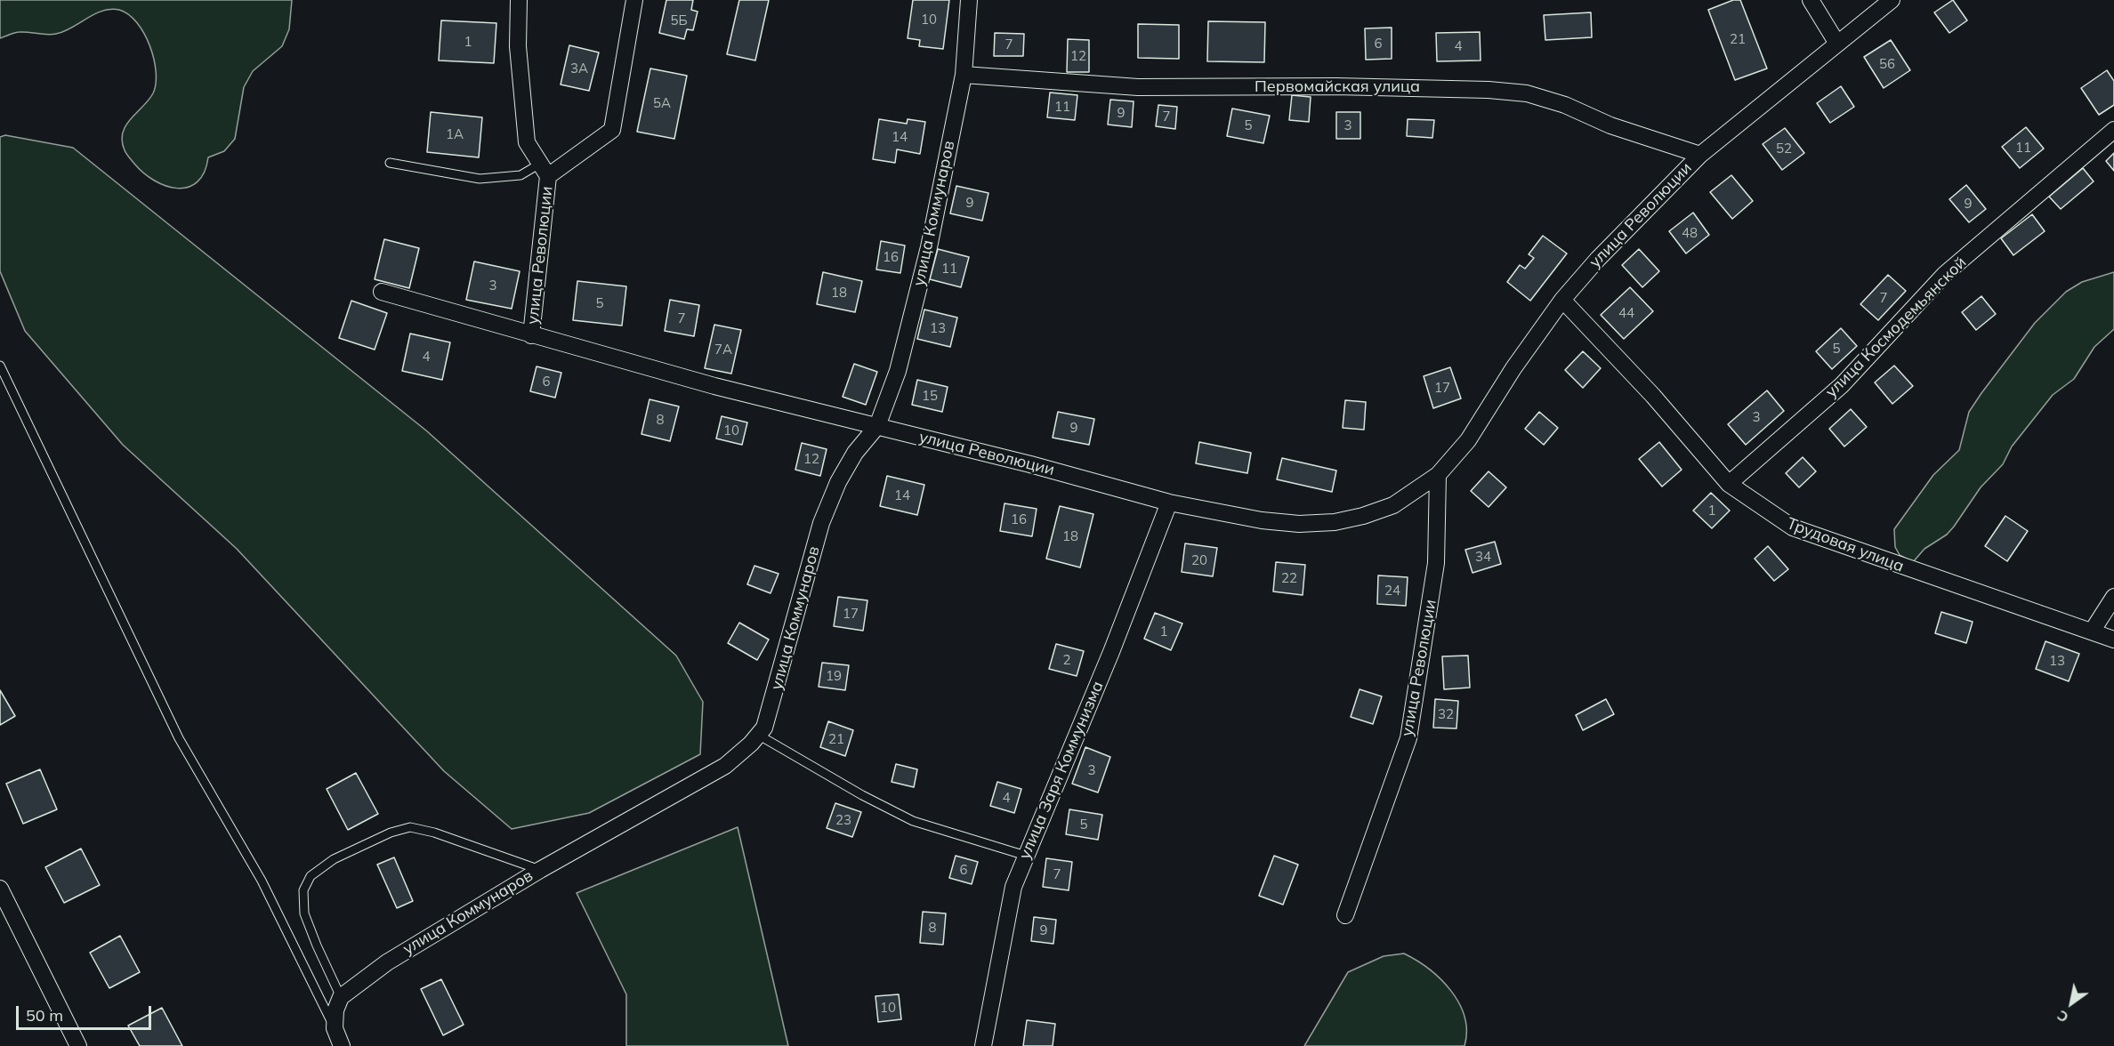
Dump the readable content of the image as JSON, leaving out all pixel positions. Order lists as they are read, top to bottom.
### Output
{
  "streets": {
    "street": [
      "Первомайская улица",
      "улица Коммунаров",
      "улица Революции",
      "улица Космодемьянской",
      "Трудовая улица",
      "улица Заря Коммунизма"
    ]
  },
  "crossings": [
    ["Первомайская улица", "улица Коммунаров"],
    ["Первомайская улица", "улица Революции"],
    ["улица Коммунаров", "улица Революции"],
    ["улица Революции", "Трудовая улица"],
    ["улица Революции", "улица Заря Коммунизма"],
    ["улица Космодемьянской", "Трудовая улица"]
  ],
  "house_numbers": [
    "10",
    "5Б",
    "21",
    "1",
    "6",
    "7",
    "4",
    "12",
    "56",
    "3А",
    "5А",
    "11",
    "9",
    "7",
    "5",
    "3",
    "1А",
    "14",
    "11",
    "52",
    "9",
    "9",
    "48",
    "16",
    "11",
    "3",
    "18",
    "7",
    "5",
    "44",
    "7",
    "13",
    "5",
    "7А",
    "4",
    "6",
    "17",
    "15",
    "3",
    "8",
    "9",
    "10",
    "12",
    "14",
    "1",
    "16",
    "18",
    "34",
    "20",
    "22",
    "24",
    "17",
    "1",
    "2",
    "13",
    "19",
    "32",
    "21",
    "3",
    "4",
    "23",
    "5",
    "6",
    "7",
    "8",
    "9",
    "10"
  ],
  "scale_bar": "50 m",
  "north": "bottom left"
}
